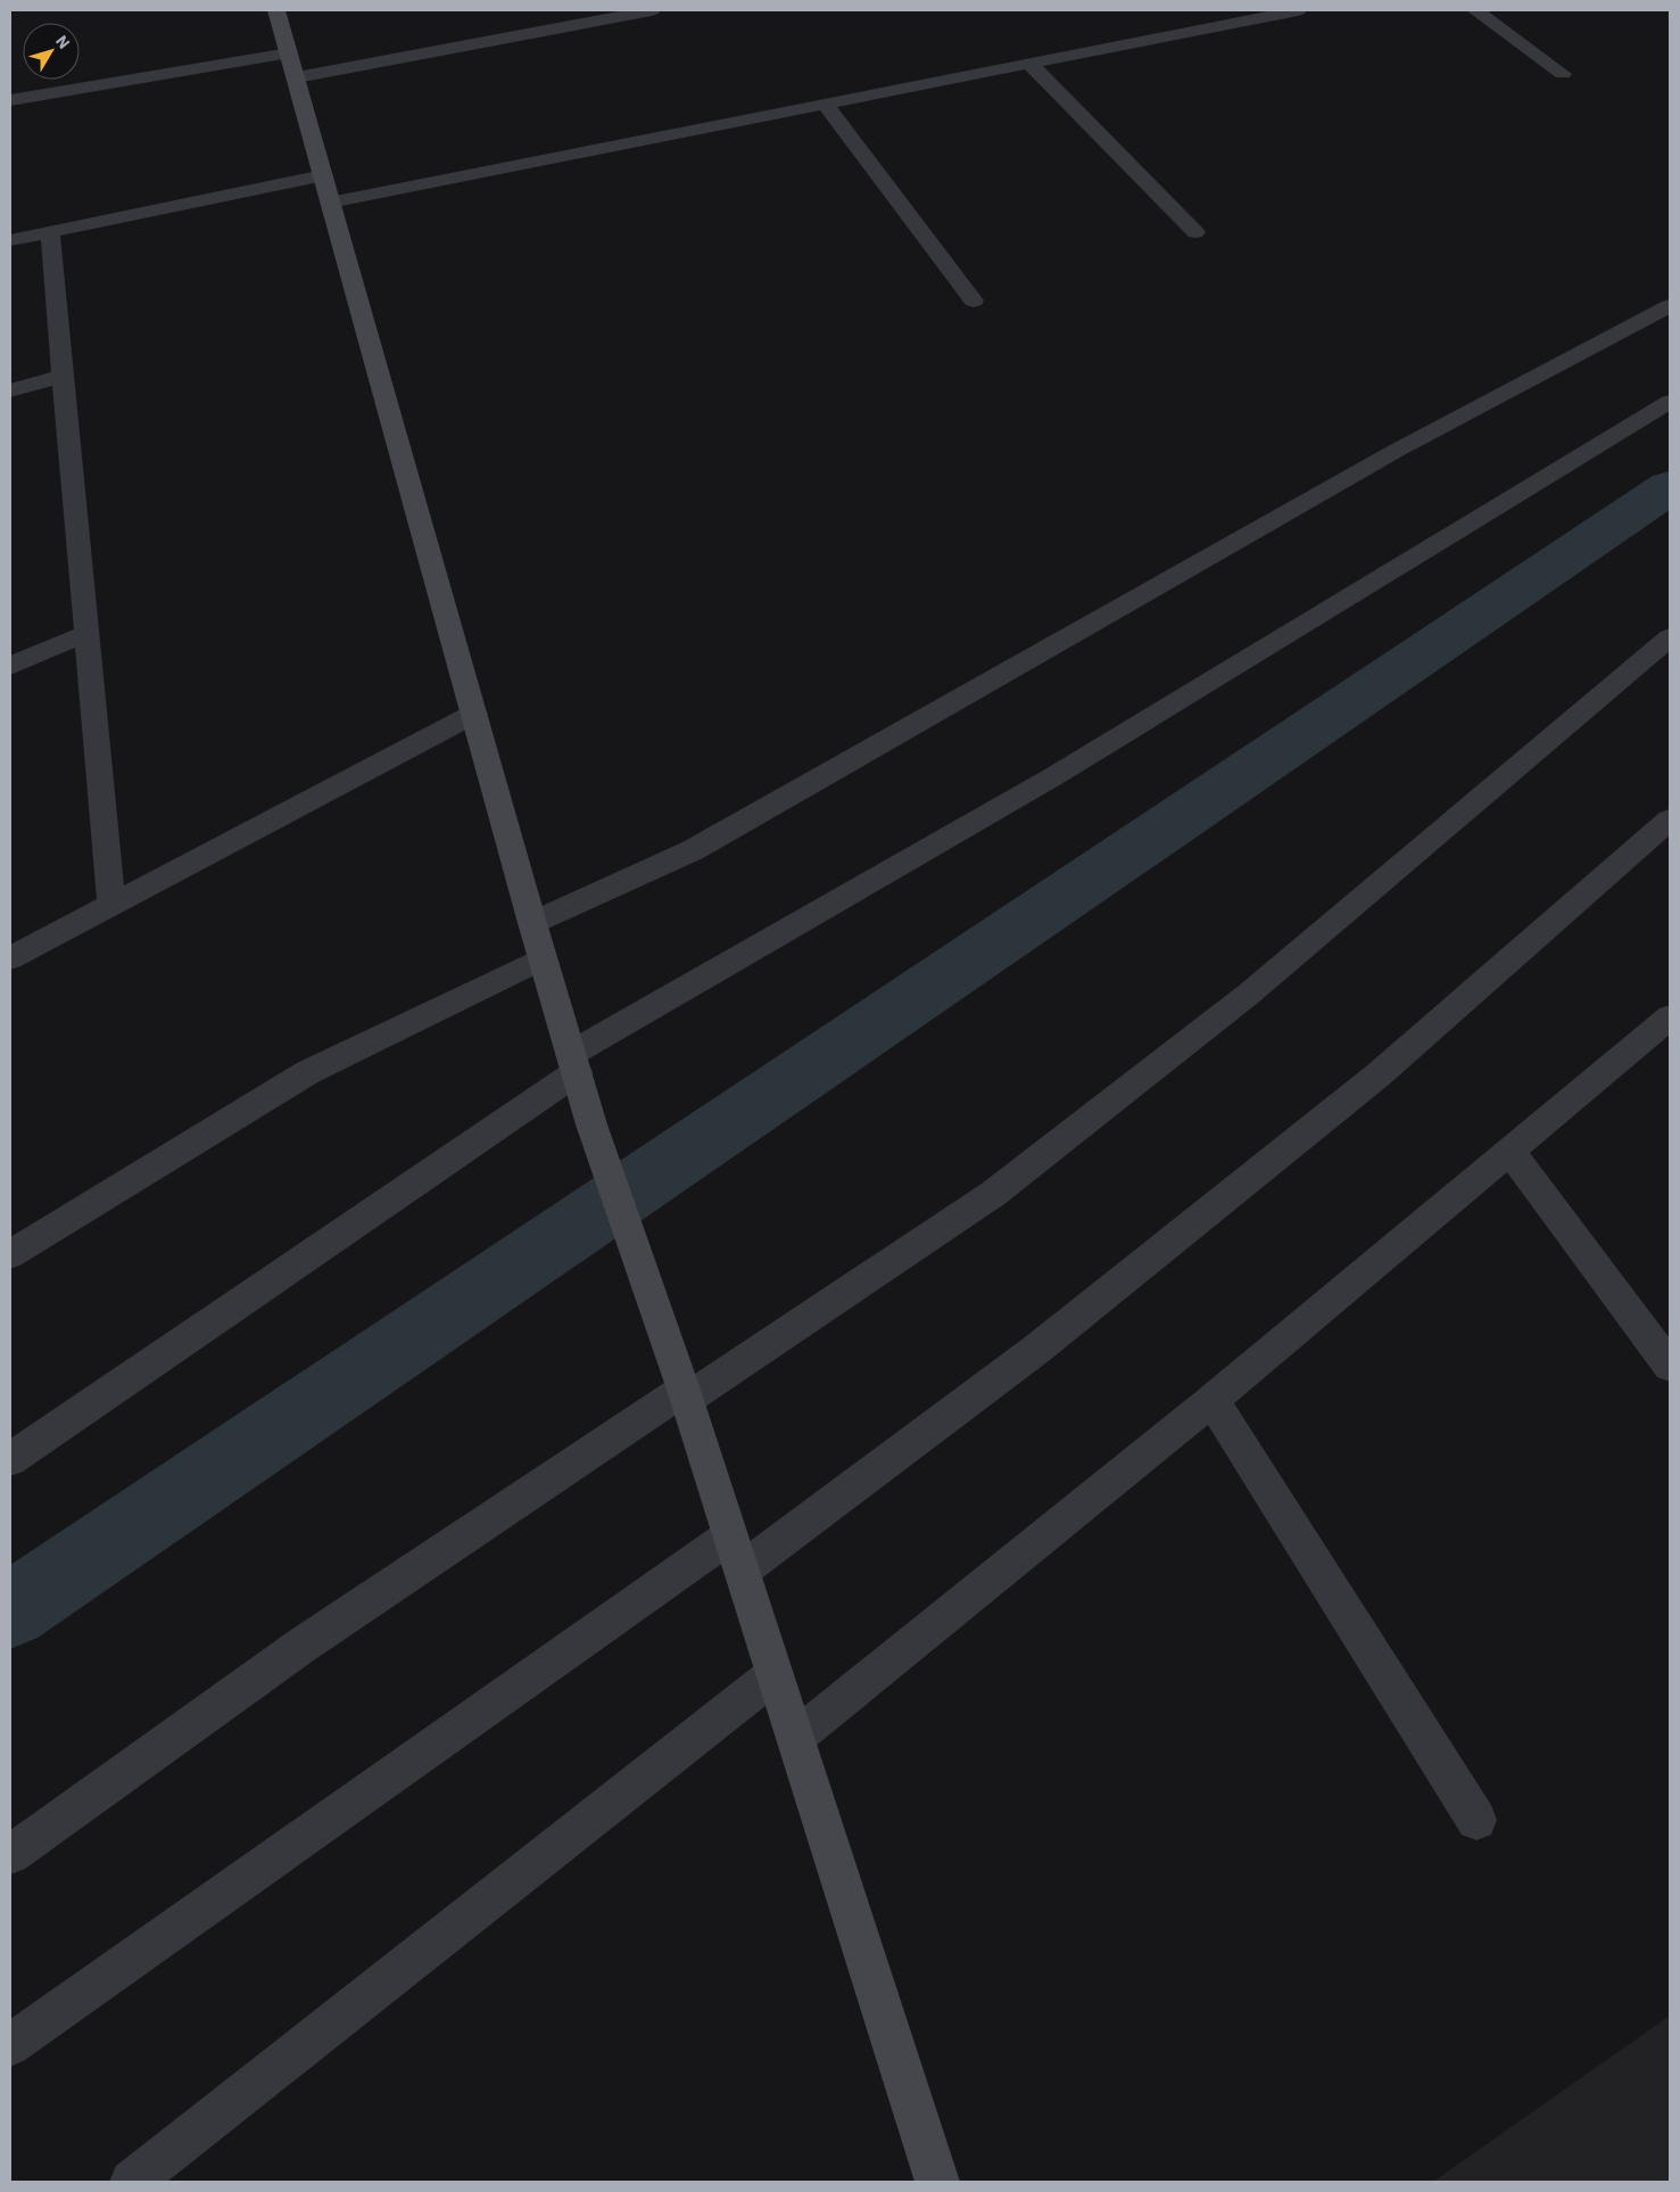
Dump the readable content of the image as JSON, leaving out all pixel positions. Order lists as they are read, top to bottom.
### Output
{
  "north": "top right"
}
